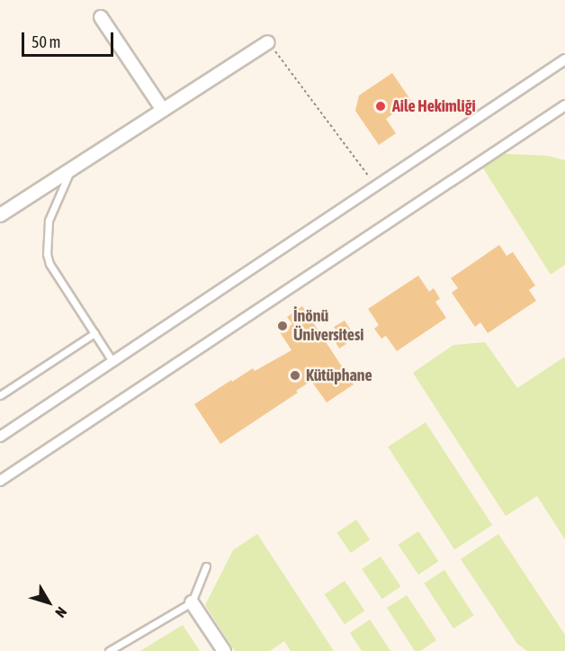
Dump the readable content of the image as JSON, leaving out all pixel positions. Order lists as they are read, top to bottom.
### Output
{
  "places": ["Aile Hekimliği", "İnönü Üniversitesi", "Kütüphane"],
  "scale_bar": "50 m",
  "north": "bottom right"
}
